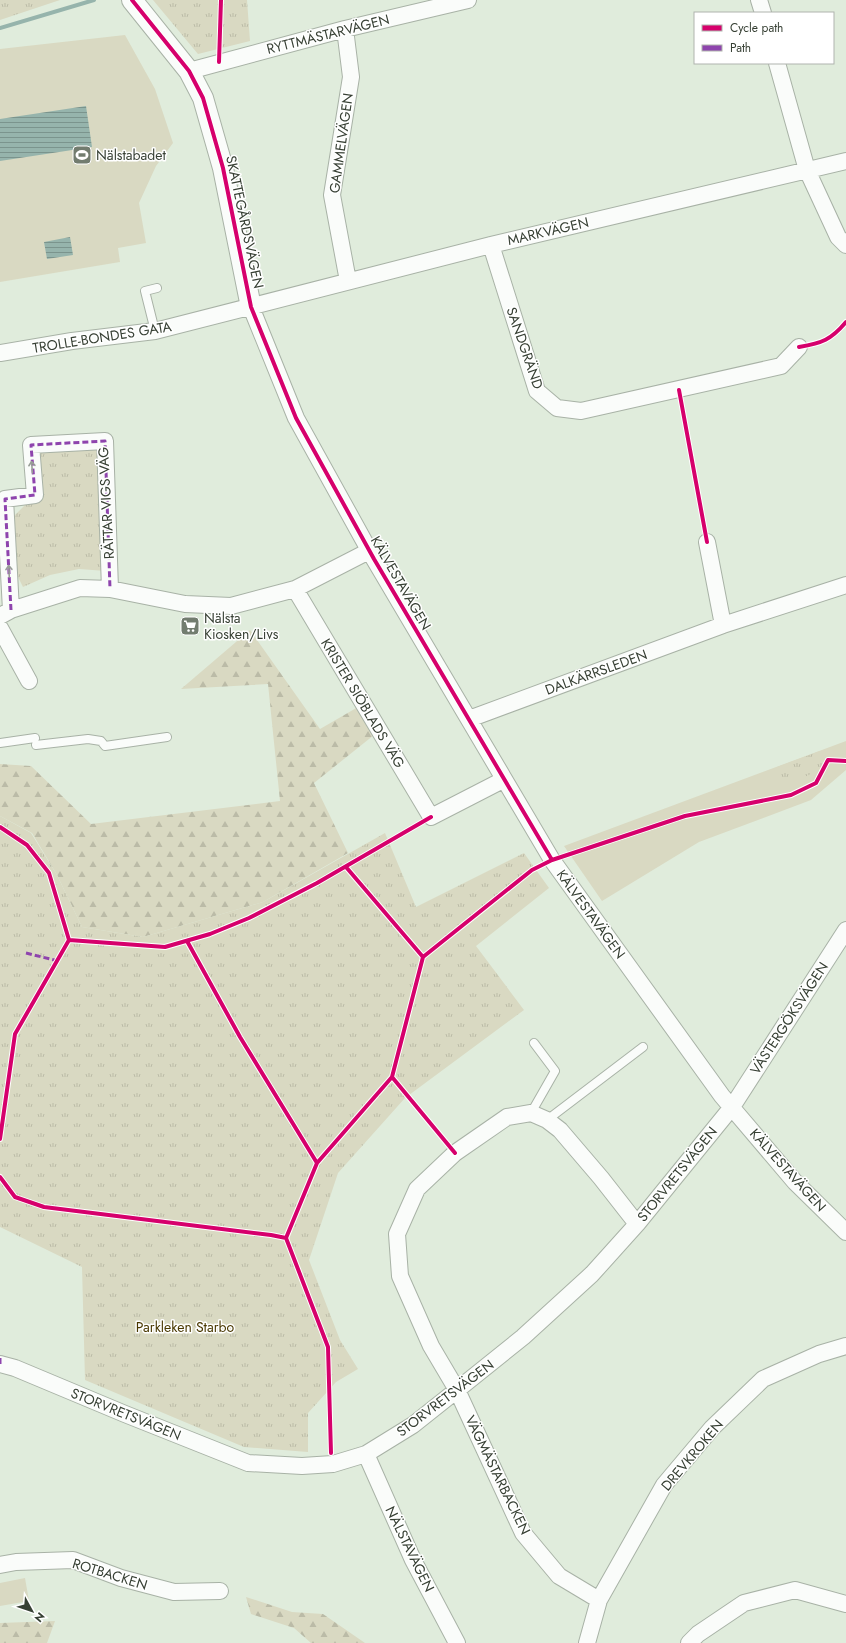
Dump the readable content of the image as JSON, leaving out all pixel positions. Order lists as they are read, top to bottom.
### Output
{
  "streets": {
    "street": [
      "RYTTMÄSTARVÄGEN",
      "GAMMELVÄGEN",
      "SKATTEGÅRDSVÄGEN",
      "MARKVÄGEN",
      "TROLLE-BONDES GATA",
      "SANDGRÄND",
      "RÄTTAR VIGS VÄG",
      "KÄLVESTAVÄGEN",
      "DALKÄRRSLEDEN",
      "KRISTER SIÖBLADS VÄG",
      "VÄSTERGÖKSVÄGEN",
      "STORVRETSVÄGEN",
      "DREVKROKEN",
      "VÄGMÄSTARBACKEN",
      "NÄLSTAVÄGEN",
      "ROTBACKEN"
    ]
  },
  "crossings": [
    ["RYTTMÄSTARVÄGEN", "GAMMELVÄGEN"],
    ["RYTTMÄSTARVÄGEN", "SKATTEGÅRDSVÄGEN"],
    ["GAMMELVÄGEN", "MARKVÄGEN"],
    ["SKATTEGÅRDSVÄGEN", "MARKVÄGEN"],
    ["SKATTEGÅRDSVÄGEN", "TROLLE-BONDES GATA"],
    ["SKATTEGÅRDSVÄGEN", "KÄLVESTAVÄGEN"],
    ["MARKVÄGEN", "TROLLE-BONDES GATA"],
    ["MARKVÄGEN", "SANDGRÄND"],
    ["MARKVÄGEN", "KÄLVESTAVÄGEN"],
    ["TROLLE-BONDES GATA", "KÄLVESTAVÄGEN"],
    ["RÄTTAR VIGS VÄG", "KÄLVESTAVÄGEN"],
    ["RÄTTAR VIGS VÄG", "KRISTER SIÖBLADS VÄG"],
    ["KÄLVESTAVÄGEN", "DALKÄRRSLEDEN"],
    ["KÄLVESTAVÄGEN", "KRISTER SIÖBLADS VÄG"],
    ["KÄLVESTAVÄGEN", "VÄSTERGÖKSVÄGEN"],
    ["KÄLVESTAVÄGEN", "STORVRETSVÄGEN"],
    ["VÄSTERGÖKSVÄGEN", "STORVRETSVÄGEN"],
    ["STORVRETSVÄGEN", "VÄGMÄSTARBACKEN"],
    ["STORVRETSVÄGEN", "NÄLSTAVÄGEN"],
    ["DREVKROKEN", "VÄGMÄSTARBACKEN"]
  ],
  "parks": ["Parkleken Starbo"],
  "places": {
    "sports": ["Nälstabadet"],
    "supermarket": ["Nälsta Kiosken/Livs"]
  },
  "legend": ["Cycle path", "Path"],
  "north": "bottom right"
}
